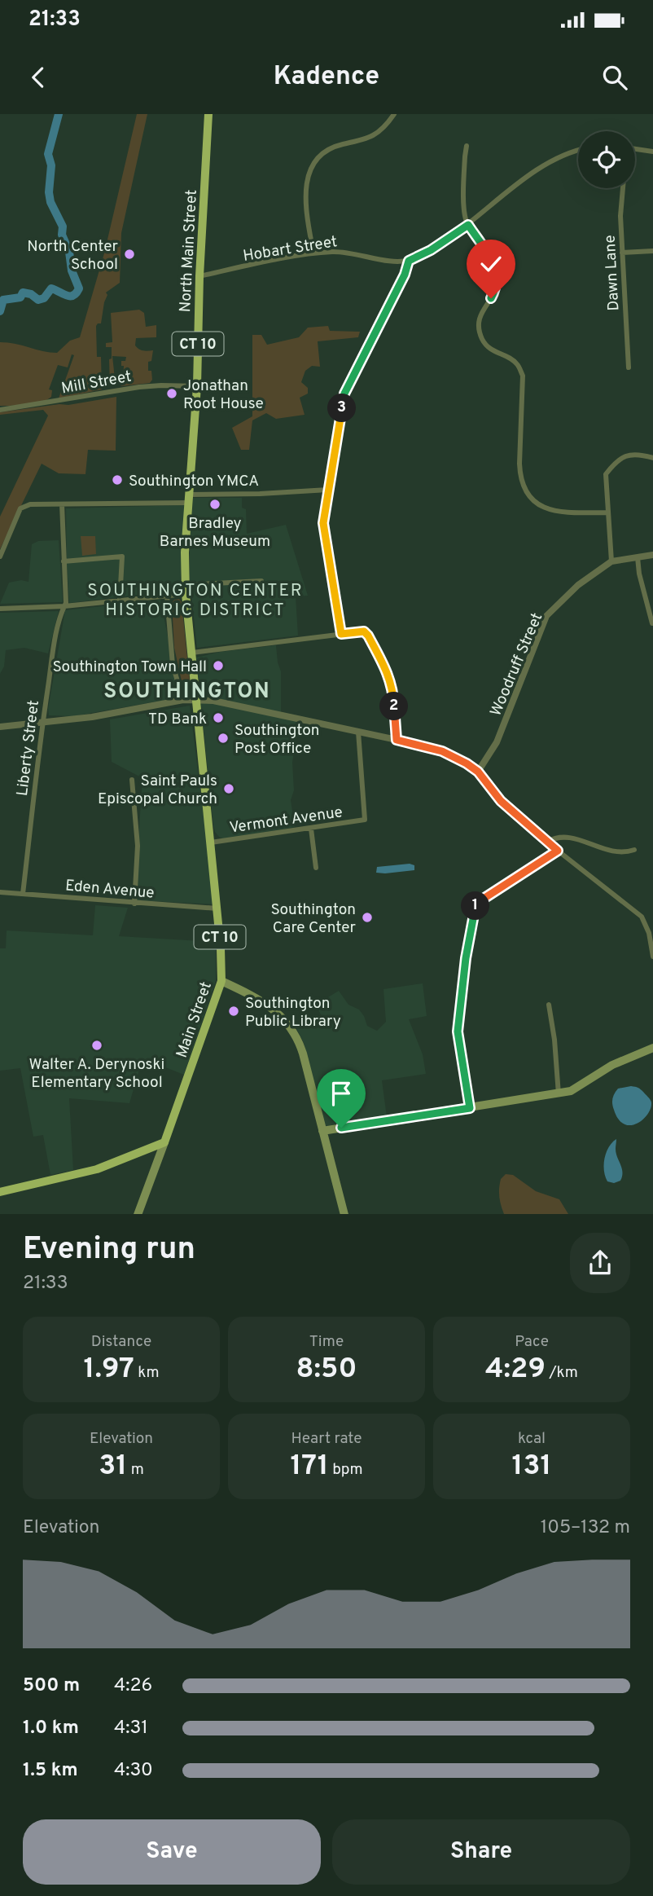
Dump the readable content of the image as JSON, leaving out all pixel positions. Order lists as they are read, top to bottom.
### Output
{
  "streets": {
    "highway": ["North Main Street", "CT 10", "Main Street"],
    "street": [
      "Hobart Street",
      "Dawn Lane",
      "Mill Street",
      "Woodruff Street",
      "Liberty Street",
      "Vermont Avenue",
      "Eden Avenue"
    ]
  },
  "crossings": [
    ["Hobart Street", "North Main Street"],
    ["North Main Street", "Mill Street"],
    ["North Main Street", "Main Street"],
    ["Liberty Street", "Eden Avenue"],
    ["Vermont Avenue", "Main Street"],
    ["Eden Avenue", "Main Street"]
  ],
  "districts": ["SOUTHINGTON CENTER HISTORIC DISTRICT", "SOUTHINGTON"],
  "places": [
    "North Center School",
    "Jonathan Root House",
    "Southington YMCA",
    "Bradley Barnes Museum",
    "Southington Town Hall",
    "TD Bank",
    "Southington Post Office",
    "Saint Pauls Episcopal Church",
    "Southington Care Center",
    "Southington Public Library",
    "Walter A. Derynoski Elementary School"
  ],
  "page": {
    "status": "21:33",
    "header": "Kadence",
    "pins": ["3", "2", "1"],
    "heading": ["Evening run", "21:33"],
    "stats": [
      ["Distance", "1.97 km"],
      ["Time", "8:50"],
      ["Pace", "4:29 /km"],
      ["Elevation", "31 m"],
      ["Heart rate", "171 bpm"],
      ["kcal", "131"]
    ],
    "chart": ["Elevation", "105–132 m"],
    "list": [
      {
        "name": "500 m",
        "note": "4:26"
      },
      {
        "name": "1.0 km",
        "note": "4:31"
      },
      {
        "name": "1.5 km",
        "note": "4:30"
      }
    ],
    "buttons": ["Save", "Share"]
  }
}
